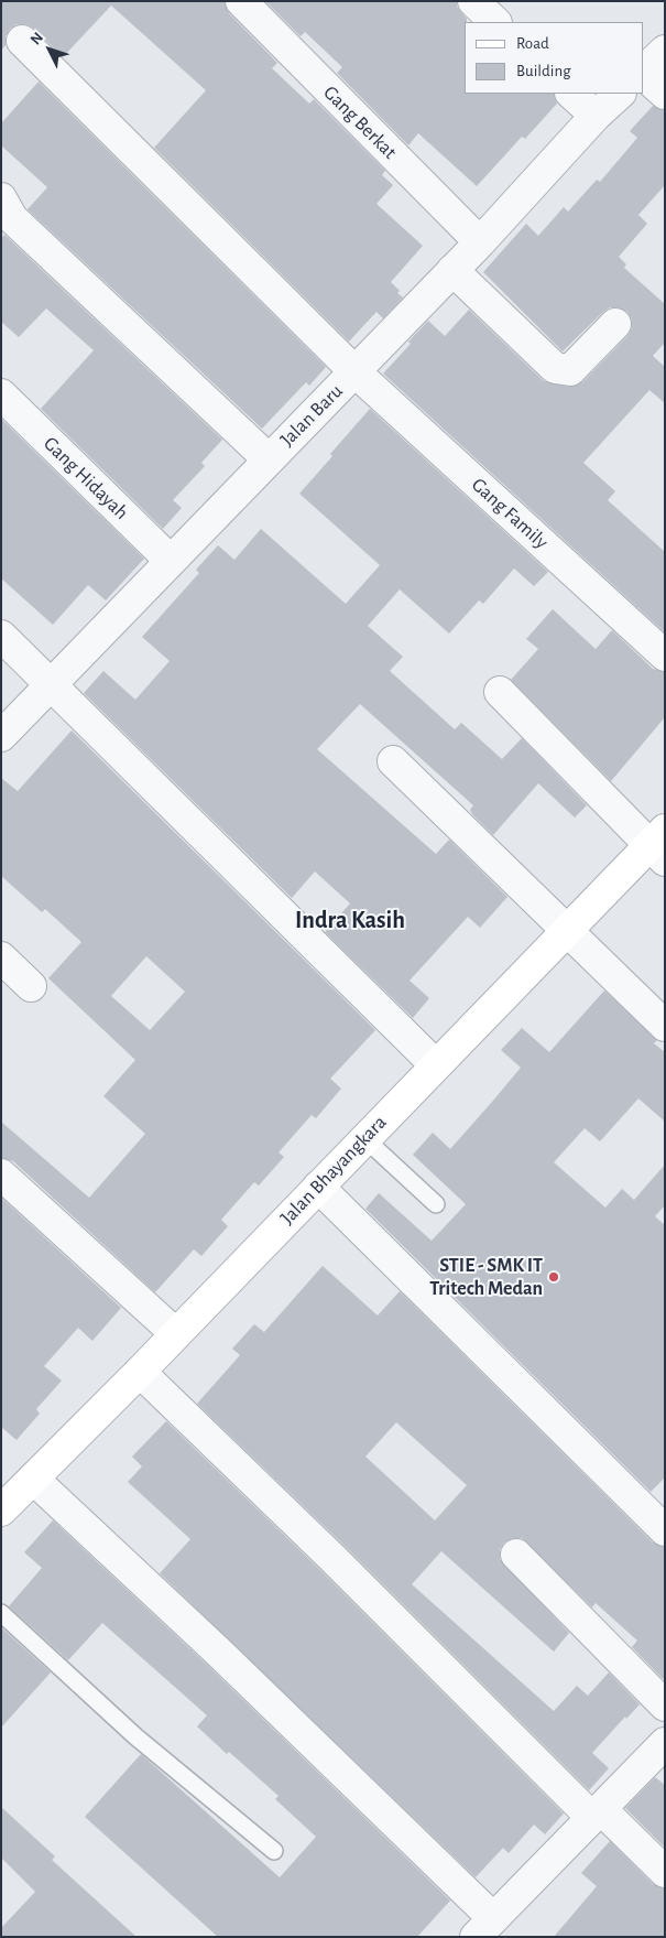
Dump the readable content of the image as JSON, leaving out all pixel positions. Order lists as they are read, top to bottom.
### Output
{
  "streets": {
    "main road": ["Jalan Bhayangkara"],
    "street": [
      "Gang Berkat",
      "Jalan Baru",
      "Gang Hidayah",
      "Gang Family"
    ]
  },
  "crossings": [
    ["Gang Berkat", "Jalan Baru"],
    ["Jalan Baru", "Gang Hidayah"],
    ["Jalan Baru", "Gang Family"]
  ],
  "districts": ["Indra Kasih"],
  "places": ["STIE - SMK IT Tritech Medan"],
  "legend": ["Road", "Building"],
  "north": "top left"
}
